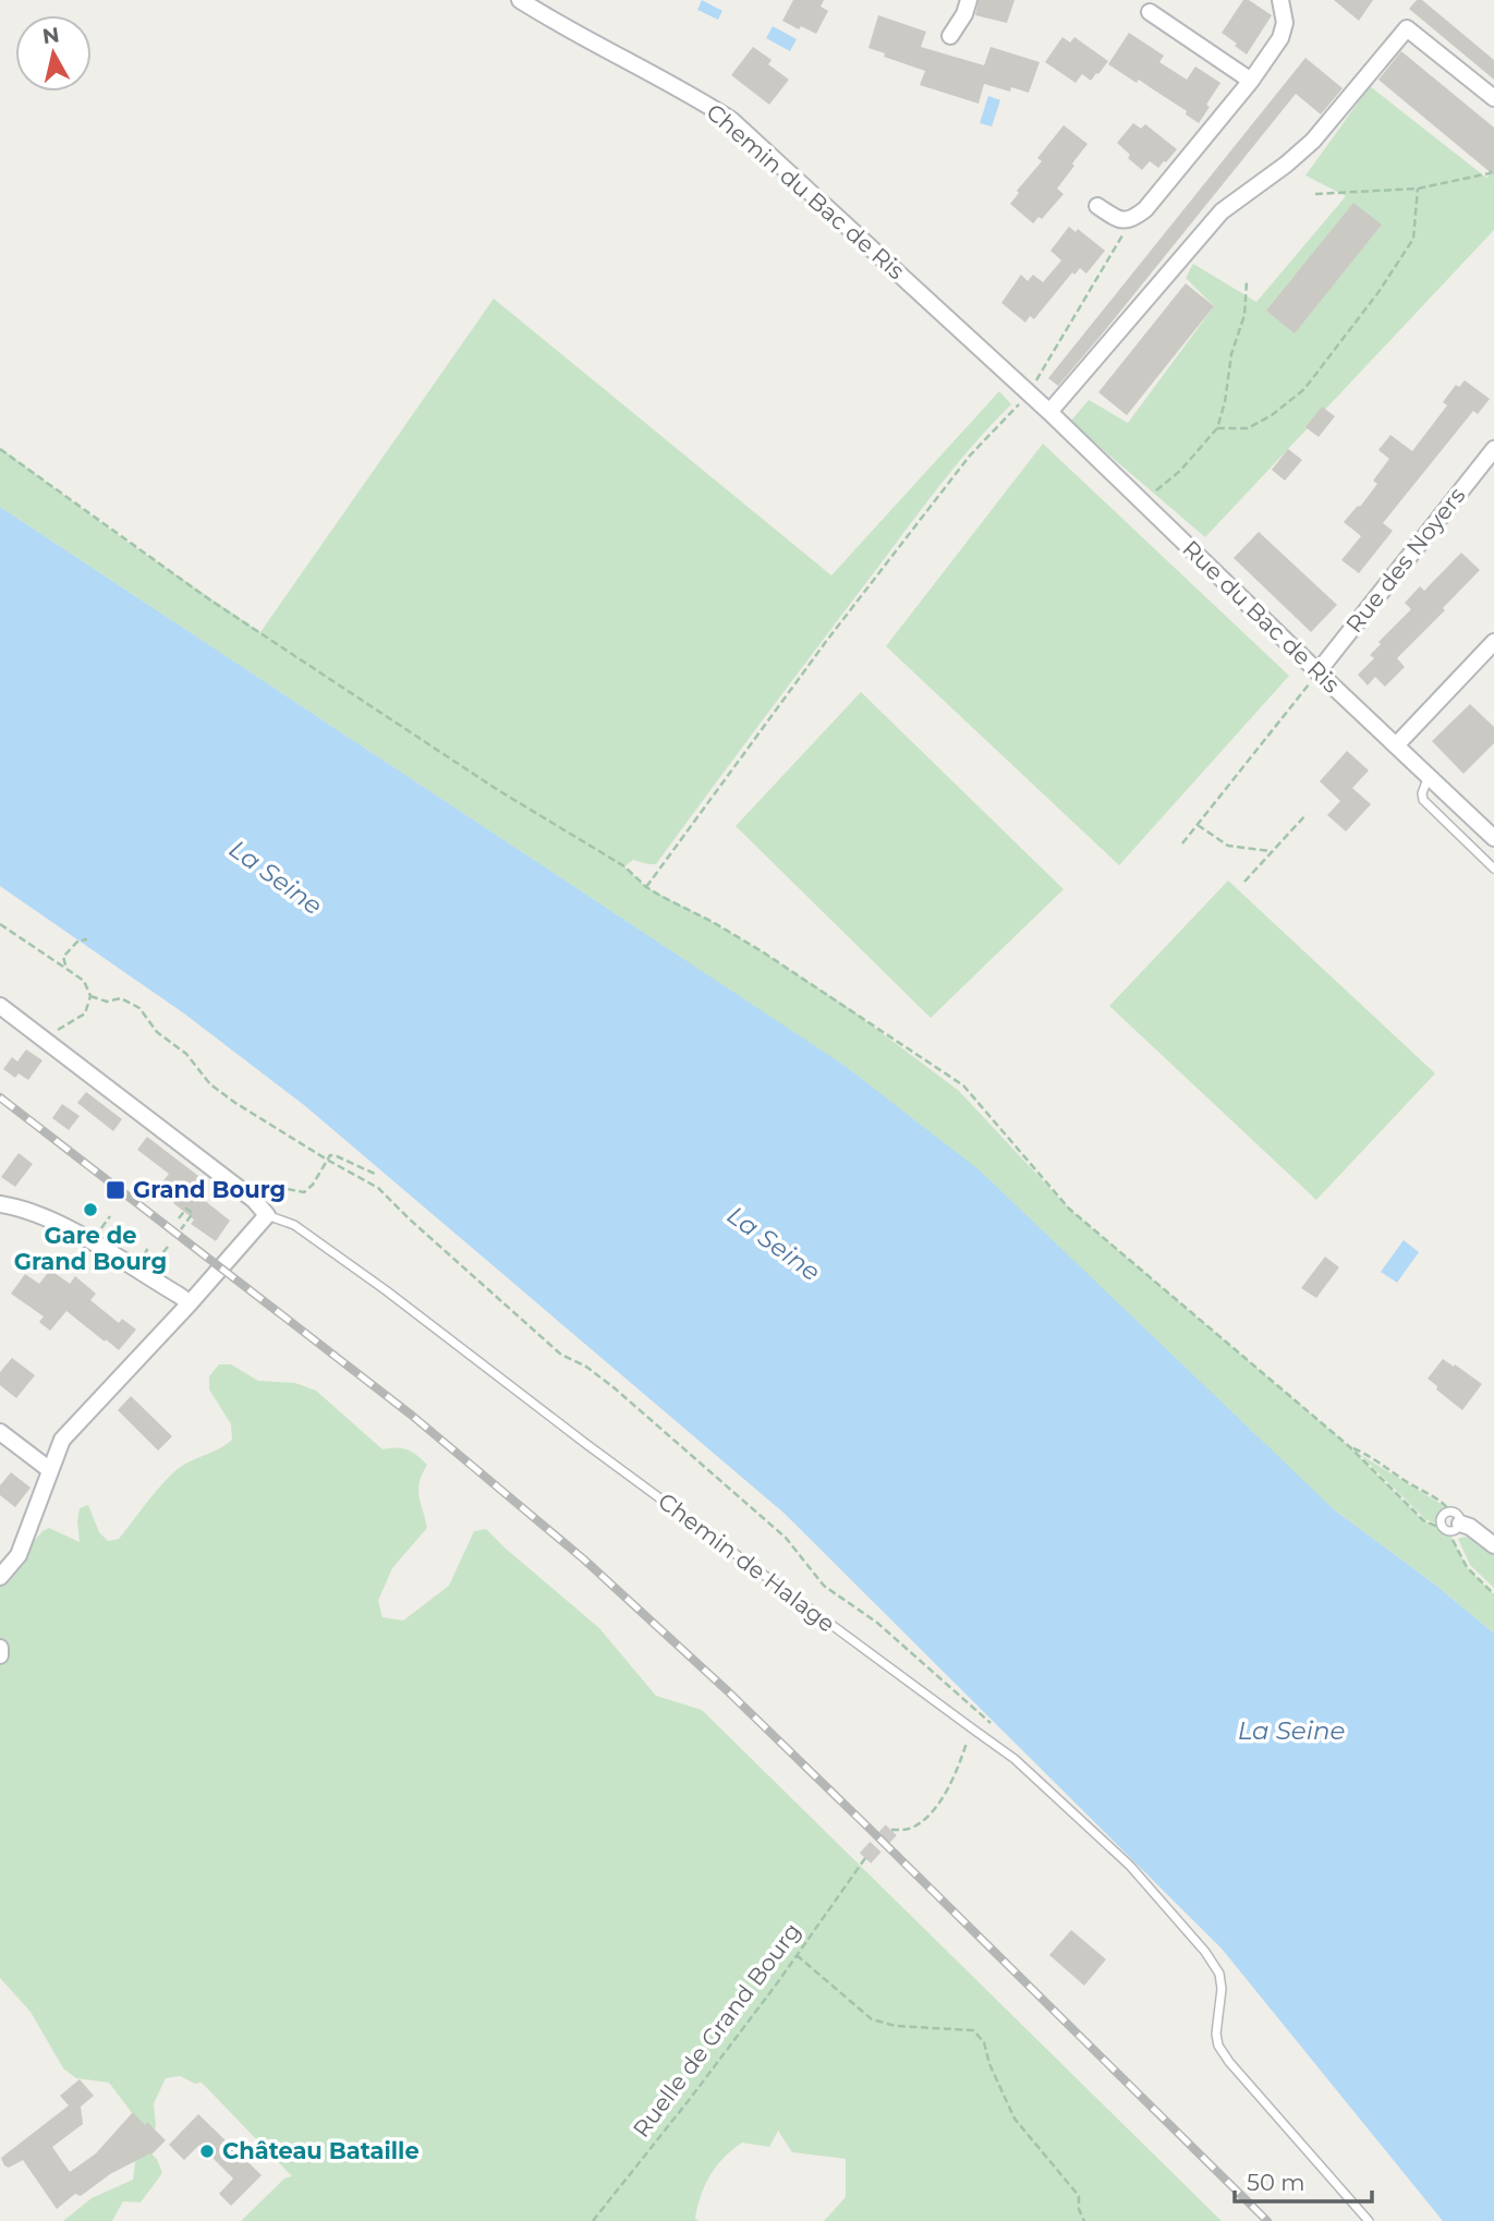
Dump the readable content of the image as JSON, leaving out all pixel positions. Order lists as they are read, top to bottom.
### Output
{
  "streets": {
    "street": [
      "Chemin du Bac de Ris",
      "Rue des Noyers",
      "Rue du Bac de Ris",
      "Chemin de Halage"
    ],
    "path": ["Ruelle de Grand Bourg"]
  },
  "crossings": [
    ["Chemin du Bac de Ris", "Rue du Bac de Ris"],
    ["Rue des Noyers", "Rue du Bac de Ris"]
  ],
  "water": ["La Seine"],
  "places": {
    "transit": ["Grand Bourg"],
    "other": ["Gare de Grand Bourg", "Château Bataille"]
  },
  "scale_bar": "50 m",
  "north": "top"
}
